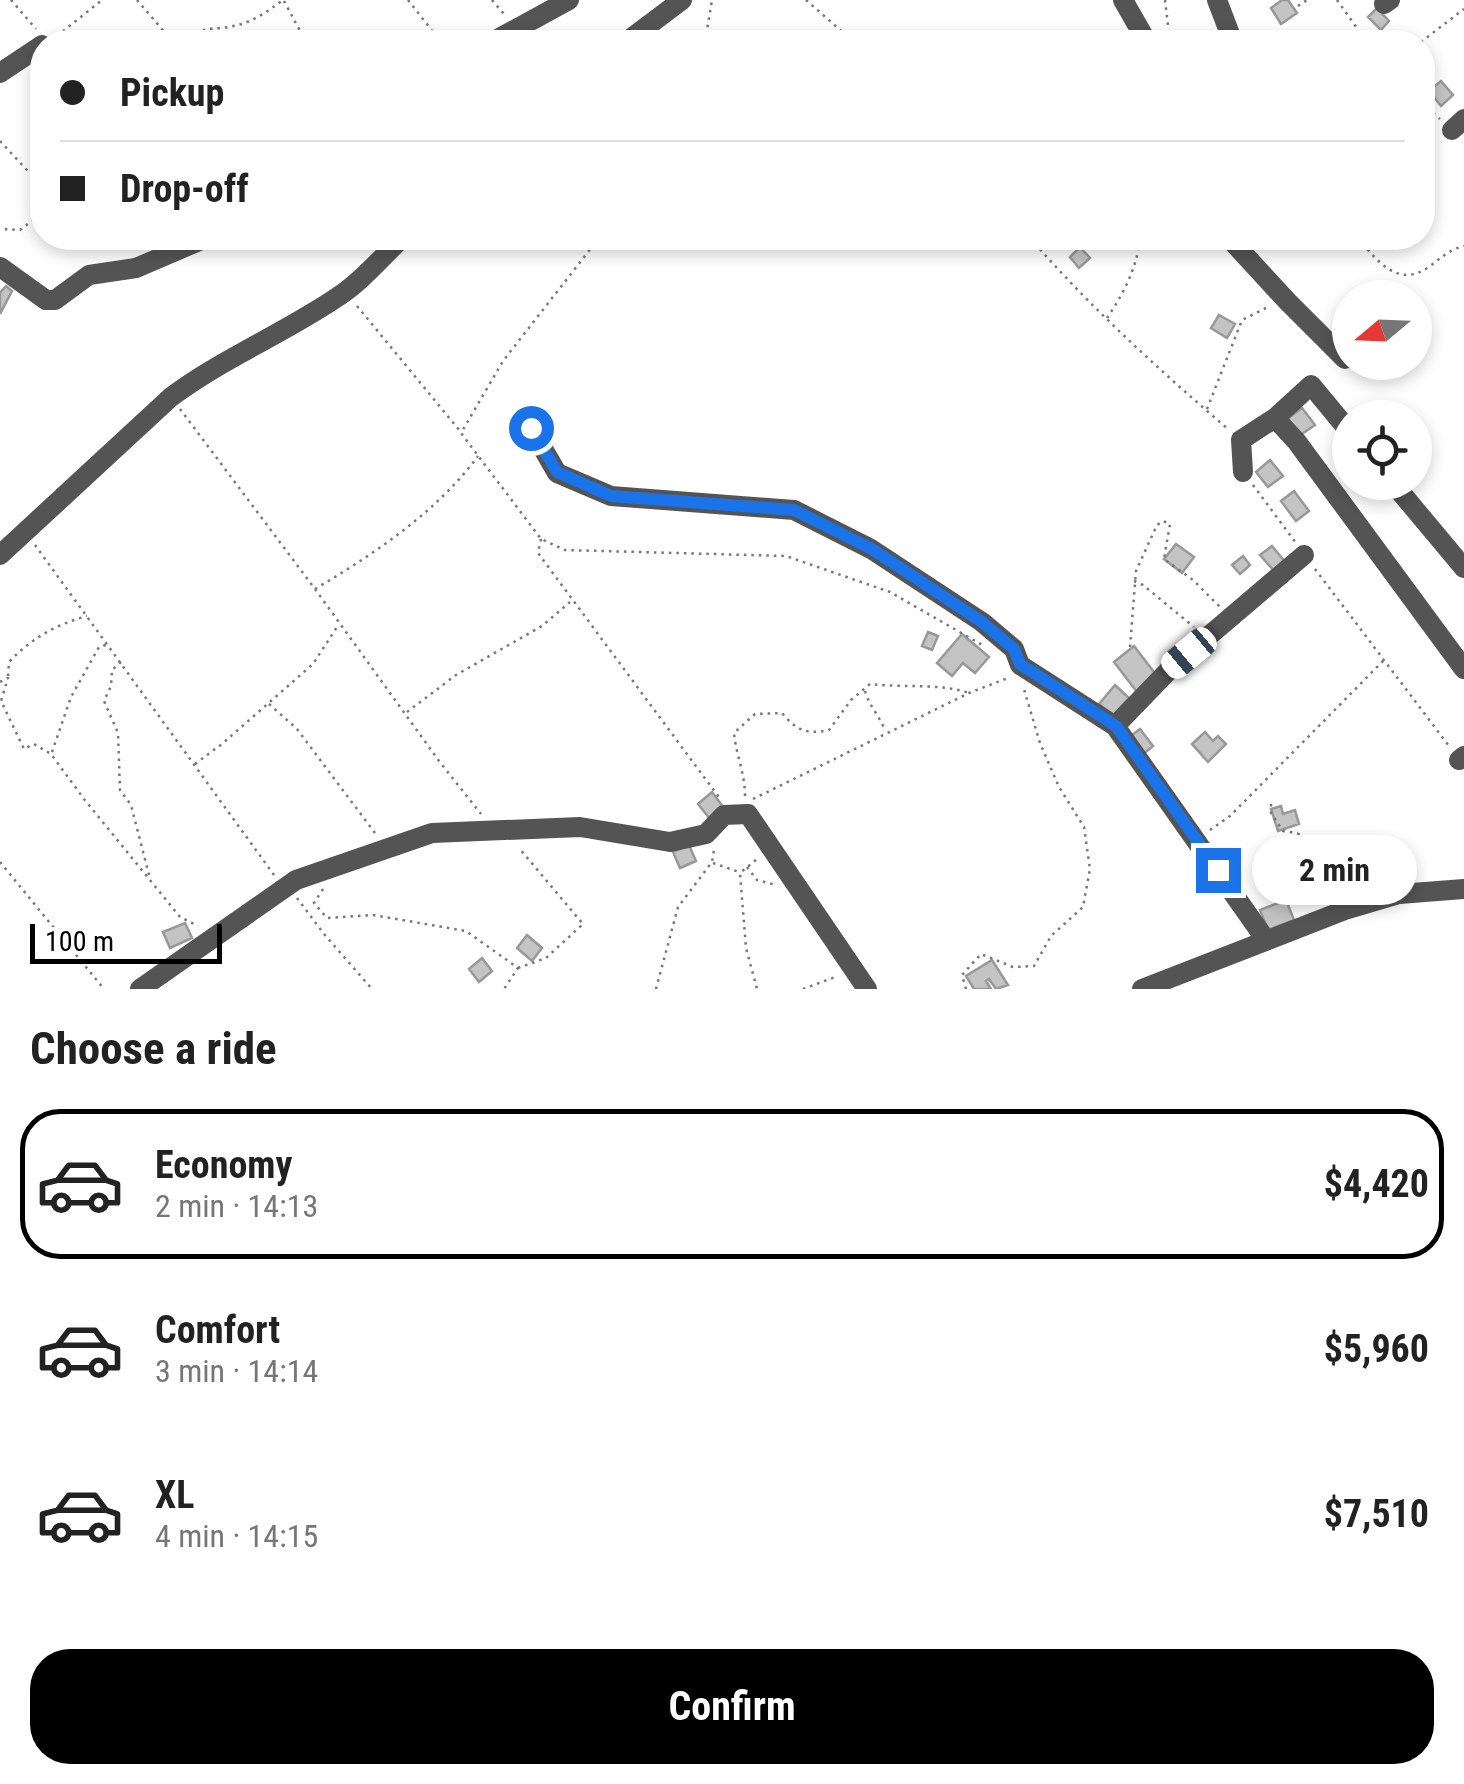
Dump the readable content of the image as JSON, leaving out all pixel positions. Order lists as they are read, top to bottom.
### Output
{
  "scale_bar": "100 m",
  "north": "left",
  "page": {
    "banner": ["Pickup", "Drop-off"],
    "bubble": "2 min",
    "scale": "100 m",
    "heading": "Choose a ride",
    "list": [
      {
        "name": "Economy",
        "note": "2 min · 14:13",
        "value": "$4,420"
      },
      {
        "name": "Comfort",
        "note": "3 min · 14:14",
        "value": "$5,960"
      },
      {
        "name": "XL",
        "note": "4 min · 14:15",
        "value": "$7,510"
      }
    ],
    "buttons": "Confirm"
  }
}
